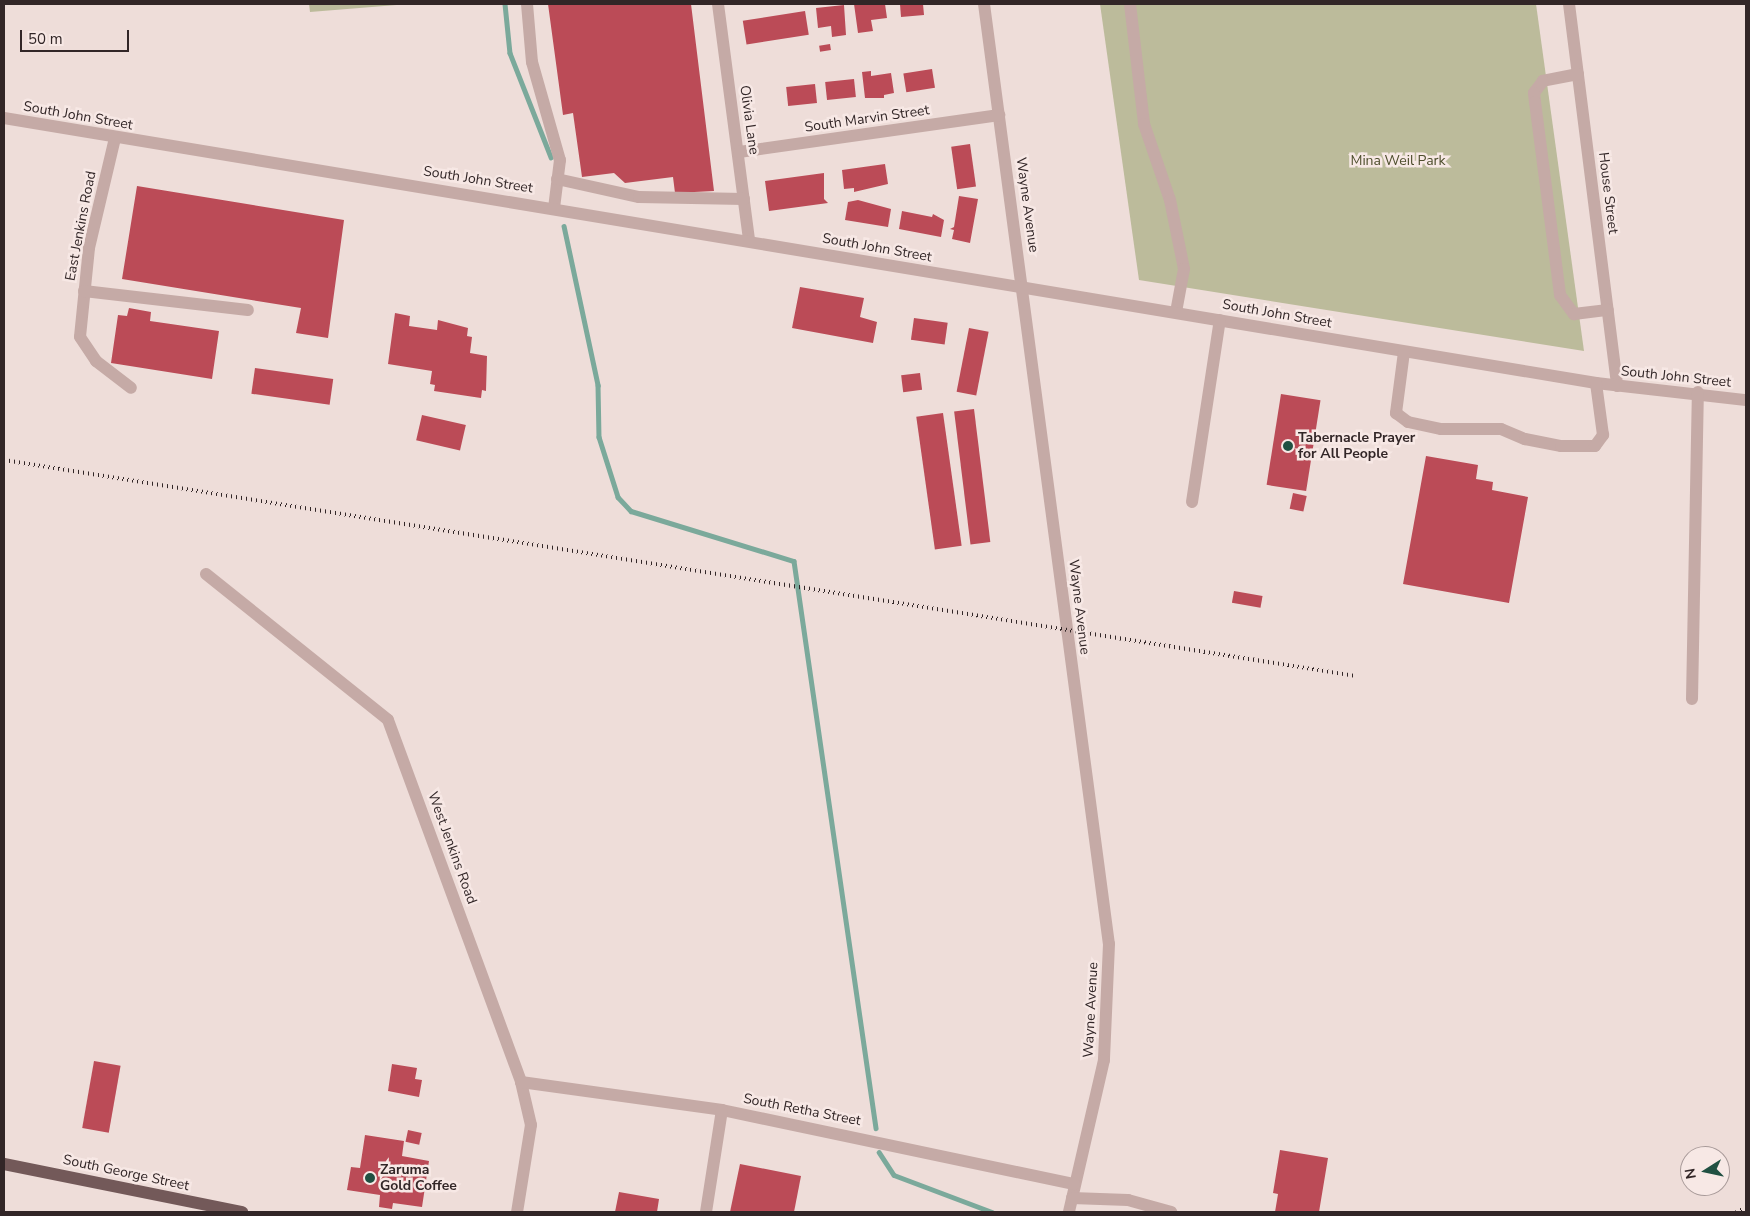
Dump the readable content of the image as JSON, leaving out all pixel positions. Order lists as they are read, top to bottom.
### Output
{
  "streets": {
    "main road": ["South George Street"],
    "street": [
      "South John Street",
      "South Marvin Street",
      "Olivia Lane",
      "House Street",
      "Wayne Avenue",
      "East Jenkins Road",
      "West Jenkins Road",
      "South Retha Street"
    ]
  },
  "crossings": [
    ["South John Street", "Olivia Lane"],
    ["South John Street", "House Street"],
    ["South John Street", "Wayne Avenue"],
    ["South John Street", "East Jenkins Road"],
    ["South Marvin Street", "Olivia Lane"],
    ["South Marvin Street", "Wayne Avenue"],
    ["Wayne Avenue", "South Retha Street"],
    ["West Jenkins Road", "South Retha Street"]
  ],
  "parks": ["Mina Weil Park"],
  "places": ["Tabernacle Prayer for All People", "Zaruma Gold Coffee"],
  "scale_bar": "50 m",
  "north": "left"
}
